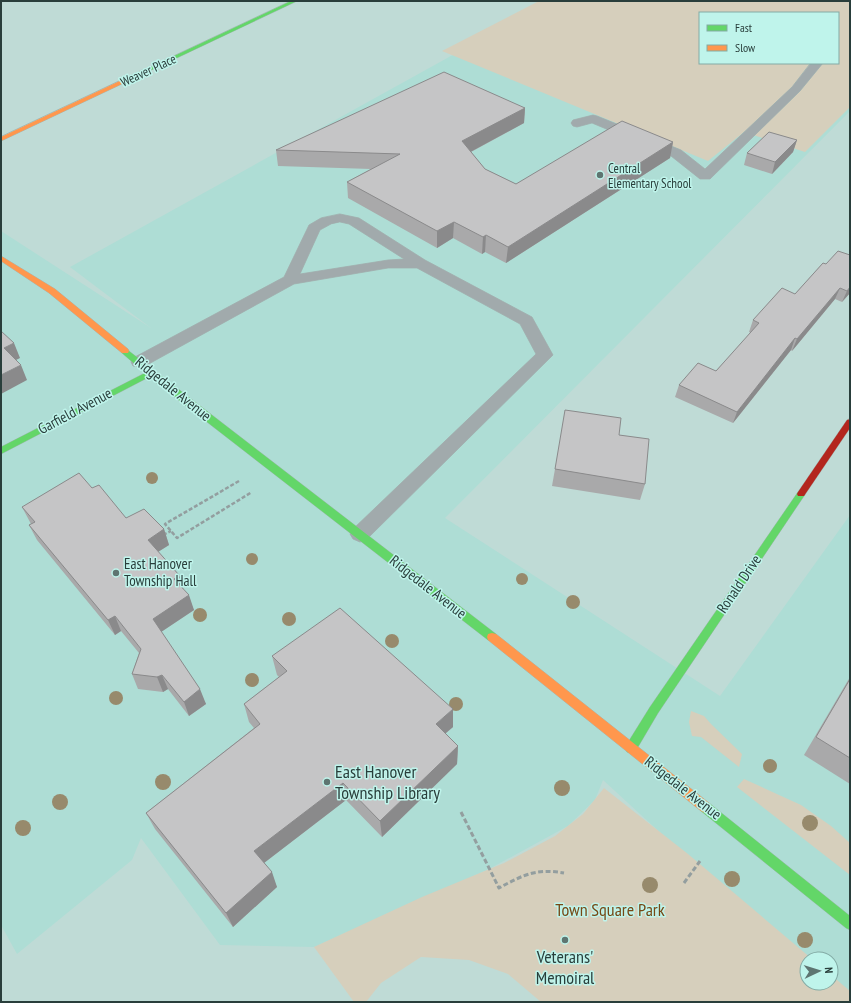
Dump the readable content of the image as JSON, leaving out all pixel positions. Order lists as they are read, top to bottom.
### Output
{
  "streets": {
    "street": [
      "Weaver Place",
      "Ridgedale Avenue",
      "Garfield Avenue",
      "Ronald Drive"
    ]
  },
  "crossings": [
    ["Ridgedale Avenue", "Garfield Avenue"],
    ["Ridgedale Avenue", "Ronald Drive"]
  ],
  "parks": ["Town Square Park"],
  "places": [
    "Central Elementary School",
    "East Hanover Township Hall",
    "East Hanover Township Library",
    "Veterans' Memoiral"
  ],
  "legend": ["Fast", "Slow"],
  "north": "right"
}
